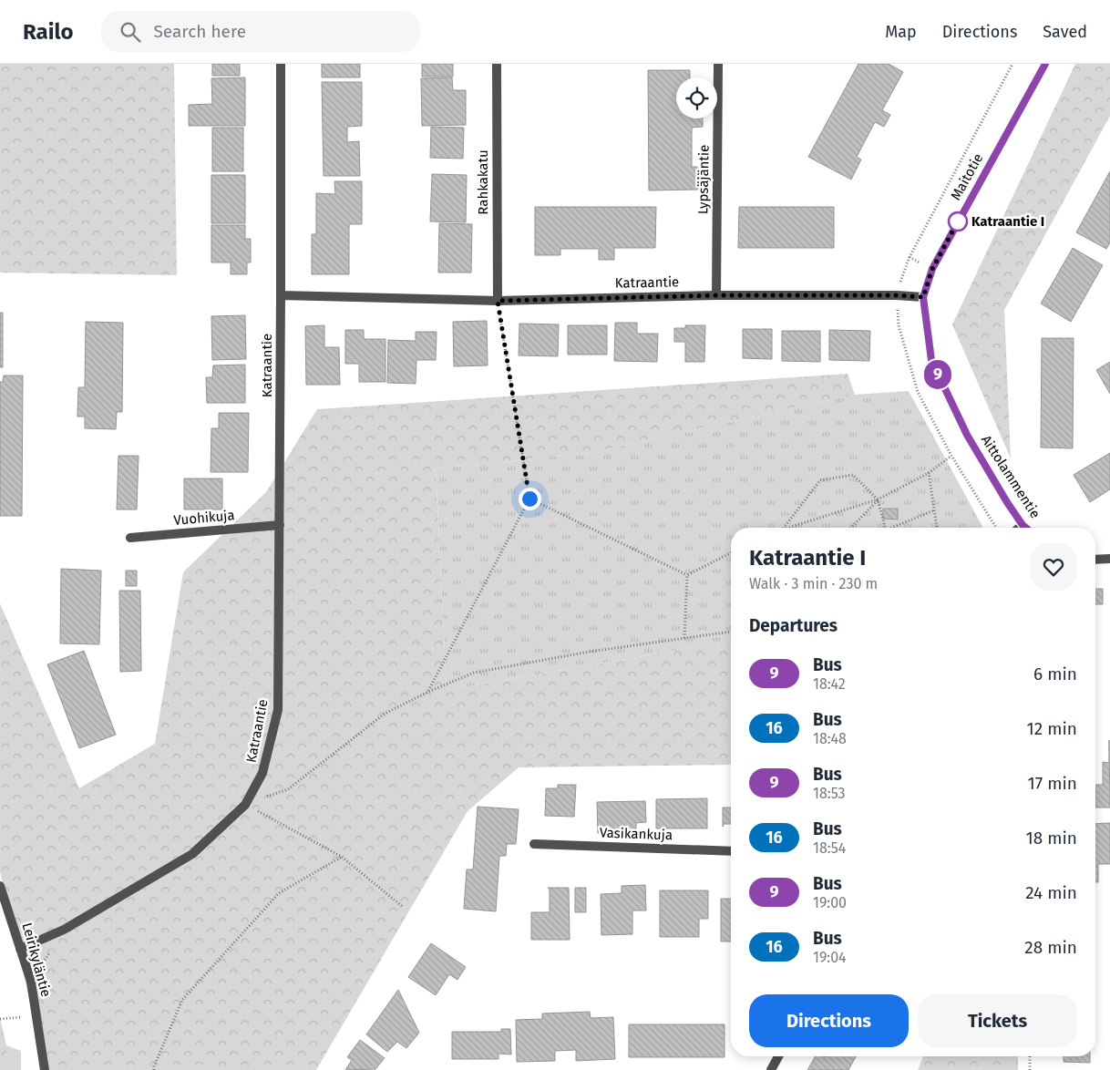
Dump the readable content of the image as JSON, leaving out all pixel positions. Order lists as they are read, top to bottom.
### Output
{
  "streets": {
    "street": [
      "Maitotie",
      "Lypsäjäntie",
      "Rahkakatu",
      "Katraantie",
      "Aittolammentie",
      "Vuohikuja",
      "Vasikankuja",
      "Leirikyläntie"
    ]
  },
  "crossings": [
    ["Maitotie", "Katraantie"],
    ["Maitotie", "Aittolammentie"],
    ["Lypsäjäntie", "Katraantie"],
    ["Rahkakatu", "Katraantie"],
    ["Katraantie", "Vuohikuja"],
    ["Katraantie", "Leirikyläntie"]
  ],
  "places": ["Katraantie I"],
  "lines": ["bus line 9"],
  "page": {
    "header": "Railo",
    "search": "Search here",
    "nav": ["Map", "Directions", "Saved"],
    "on_map": "9",
    "heading": [
      ["Katraantie I", "Walk · 3 min · 230 m"],
      "Departures"
    ],
    "list": [
      {
        "mark": "9",
        "name": "Bus",
        "note": "18:42",
        "value": "6 min"
      },
      {
        "mark": "16",
        "name": "Bus",
        "note": "18:48",
        "value": "12 min"
      },
      {
        "mark": "9",
        "name": "Bus",
        "note": "18:53",
        "value": "17 min"
      },
      {
        "mark": "16",
        "name": "Bus",
        "note": "18:54",
        "value": "18 min"
      },
      {
        "mark": "9",
        "name": "Bus",
        "note": "19:00",
        "value": "24 min"
      },
      {
        "mark": "16",
        "name": "Bus",
        "note": "19:04",
        "value": "28 min"
      }
    ],
    "buttons": ["Directions", "Tickets"]
  }
}
